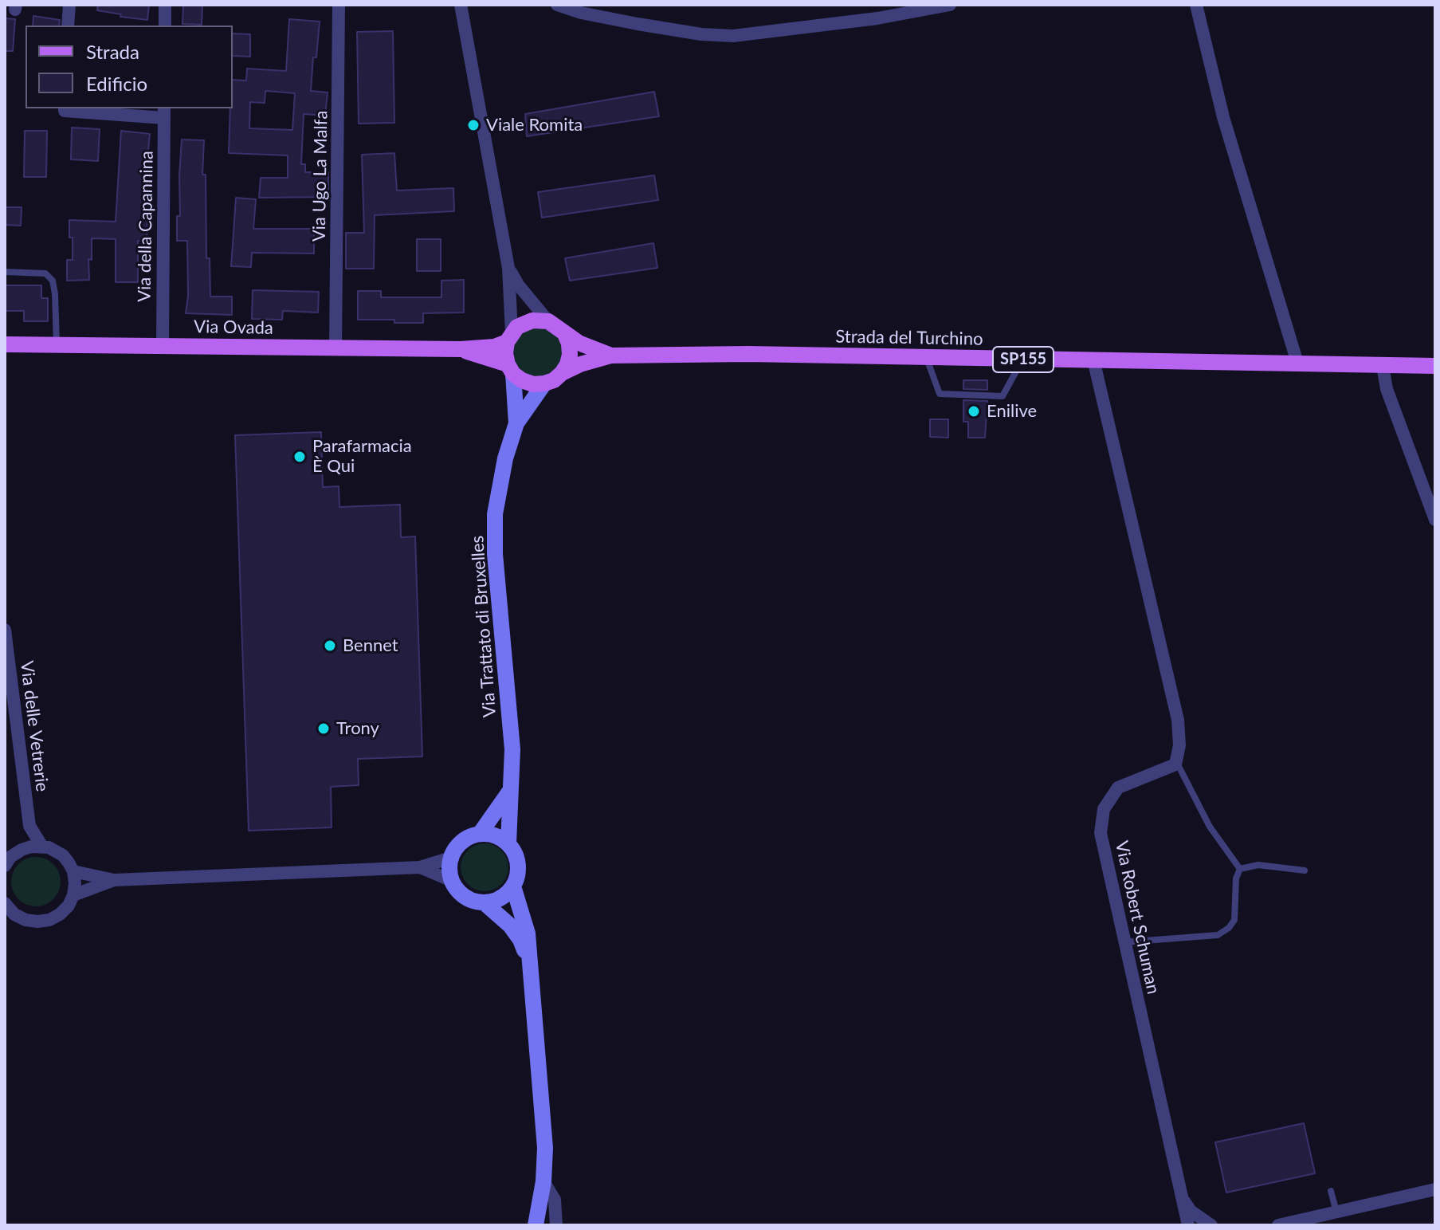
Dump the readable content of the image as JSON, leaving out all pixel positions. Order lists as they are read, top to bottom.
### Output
{
  "streets": {
    "main road": [
      "Via Ovada",
      "Strada del Turchino",
      "SP155",
      "Via Trattato di Bruxelles"
    ],
    "street": [
      "Via Ugo La Malfa",
      "Via della Capannina",
      "Via delle Vetrerie",
      "Via Robert Schuman"
    ]
  },
  "crossings": [
    ["Via Ugo La Malfa", "Via Ovada"],
    ["Via della Capannina", "Via Ovada"],
    ["Via Ovada", "Strada del Turchino"],
    ["Via Ovada", "Via Trattato di Bruxelles"],
    ["Strada del Turchino", "Via Trattato di Bruxelles"]
  ],
  "places": [
    "Viale Romita",
    "Enilive",
    "Parafarmacia È Qui",
    "Bennet",
    "Trony"
  ],
  "legend": ["Strada", "Edificio"]
}
